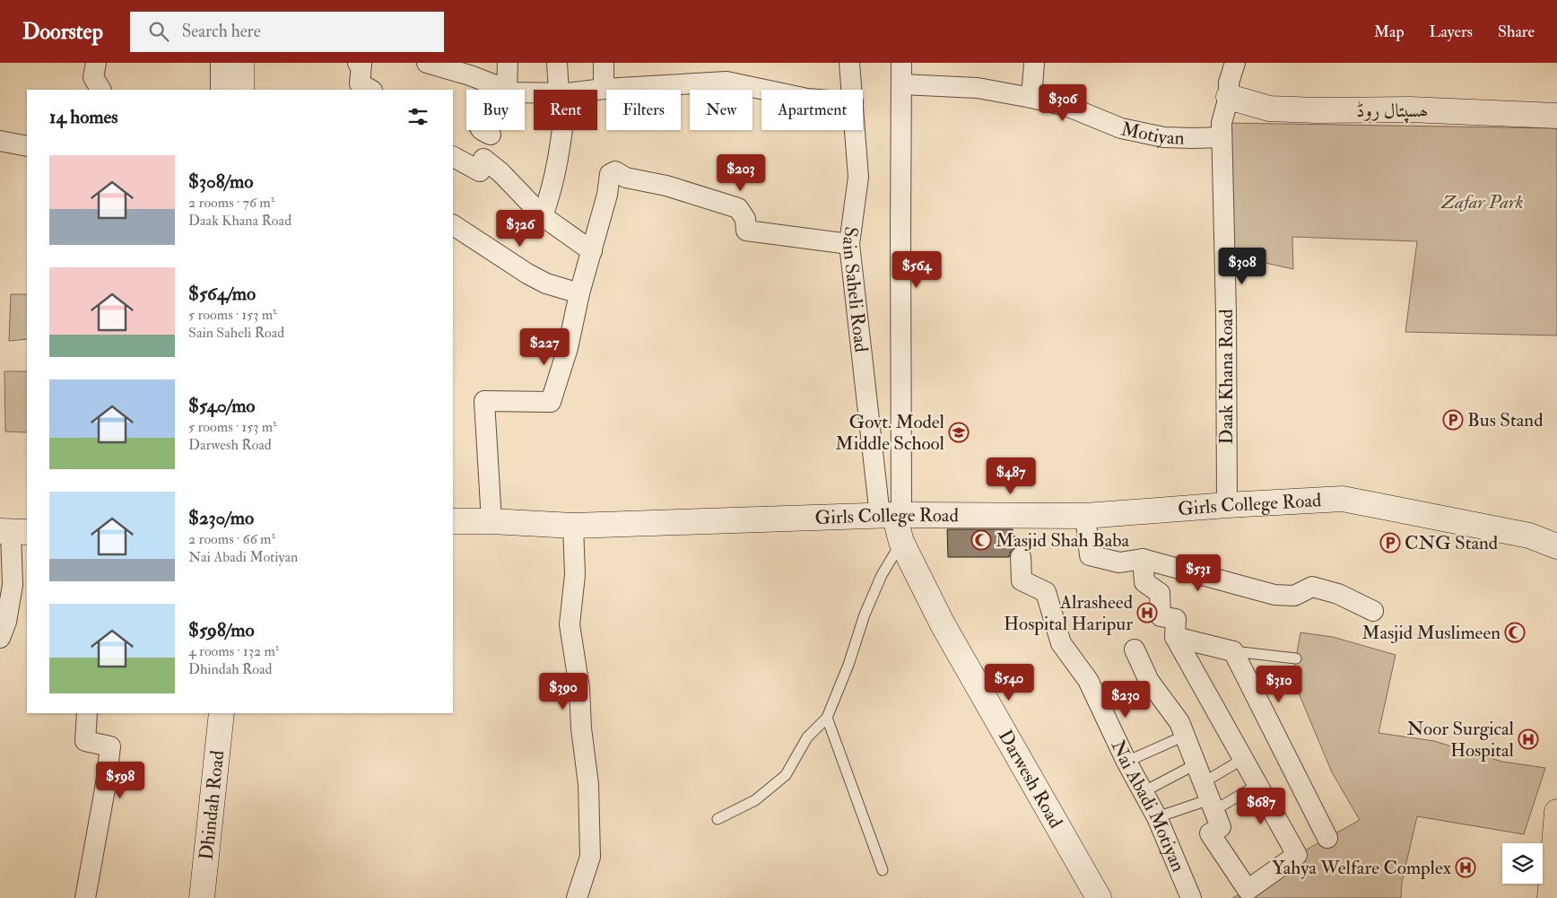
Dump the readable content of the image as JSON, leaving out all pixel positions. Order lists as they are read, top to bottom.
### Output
{
  "streets": {
    "main road": [
      "ھسپتال روڈ",
      "Girls College Road",
      "Darwesh Road",
      "Dhindah Road"
    ],
    "street": [
      "Motiyan",
      "Sain Saheli Road",
      "Daak Khana Road",
      "Nai Abadi Motiyan"
    ]
  },
  "crossings": [
    ["ھسپتال روڈ", "Daak Khana Road"],
    ["Motiyan", "Sain Saheli Road"],
    ["Motiyan", "Daak Khana Road"],
    ["Sain Saheli Road", "Girls College Road"],
    ["Sain Saheli Road", "Darwesh Road"],
    ["Daak Khana Road", "Girls College Road"],
    ["Girls College Road", "Darwesh Road"]
  ],
  "parks": ["Zafar Park"],
  "places": {
    "parking": ["Bus Stand", "CNG Stand"],
    "school or university": ["Govt. Model Middle School"],
    "mosque": ["Masjid Shah Baba", "Masjid Muslimeen"],
    "hospital": ["Alrasheed Hospital Haripur", "Noor Surgical Hospital", "Yahya Welfare Complex"]
  },
  "page": {
    "header": "Doorstep",
    "search": "Search here",
    "nav": ["Map", "Layers", "Share"],
    "price": [
      "$306",
      "$203",
      "$326",
      "$308",
      "$564",
      "$227",
      "$487",
      "$531",
      "$540",
      "$310",
      "$390",
      "$230",
      "$598",
      "$687"
    ],
    "chip": [
      "Buy",
      "Rent",
      "Filters",
      "New",
      "Apartment"
    ],
    "heading": "14 homes",
    "list": [
      {
        "name": "$308/mo",
        "note": "2 rooms · 76 m² · Daak Khana Road"
      },
      {
        "name": "$564/mo",
        "note": "5 rooms · 153 m² · Sain Saheli Road"
      },
      {
        "name": "$540/mo",
        "note": "5 rooms · 153 m² · Darwesh Road"
      },
      {
        "name": "$230/mo",
        "note": "2 rooms · 66 m² · Nai Abadi Motiyan"
      },
      {
        "name": "$598/mo",
        "note": "4 rooms · 132 m² · Dhindah Road"
      }
    ]
  }
}
